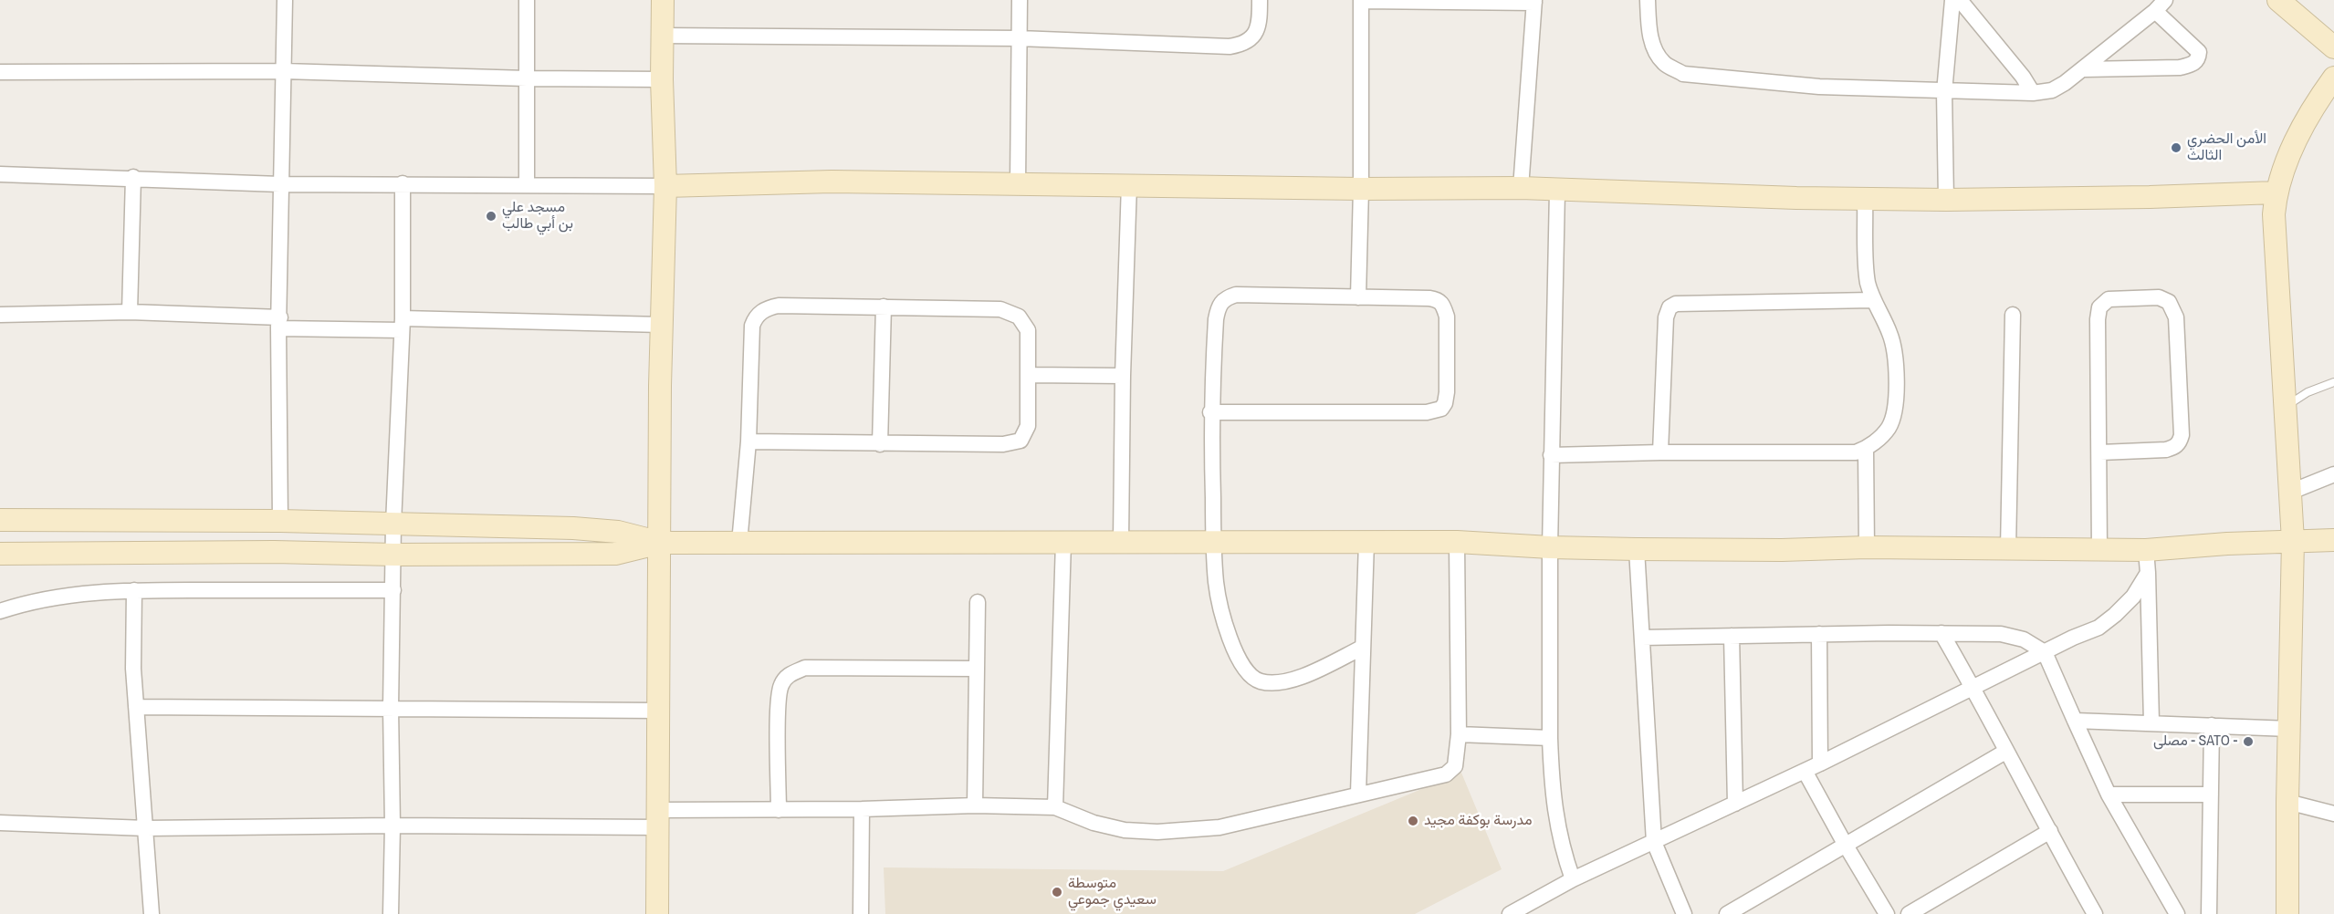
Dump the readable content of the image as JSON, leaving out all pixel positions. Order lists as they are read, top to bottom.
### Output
{
  "places": [
    "الأمن الحضري الثالث",
    "مسجد علي بن أبي طالب",
    "مصلى - SATO -",
    "مدرسة بوكفة مجيد",
    "متوسطة سعيدي جموعي"
  ]
}
